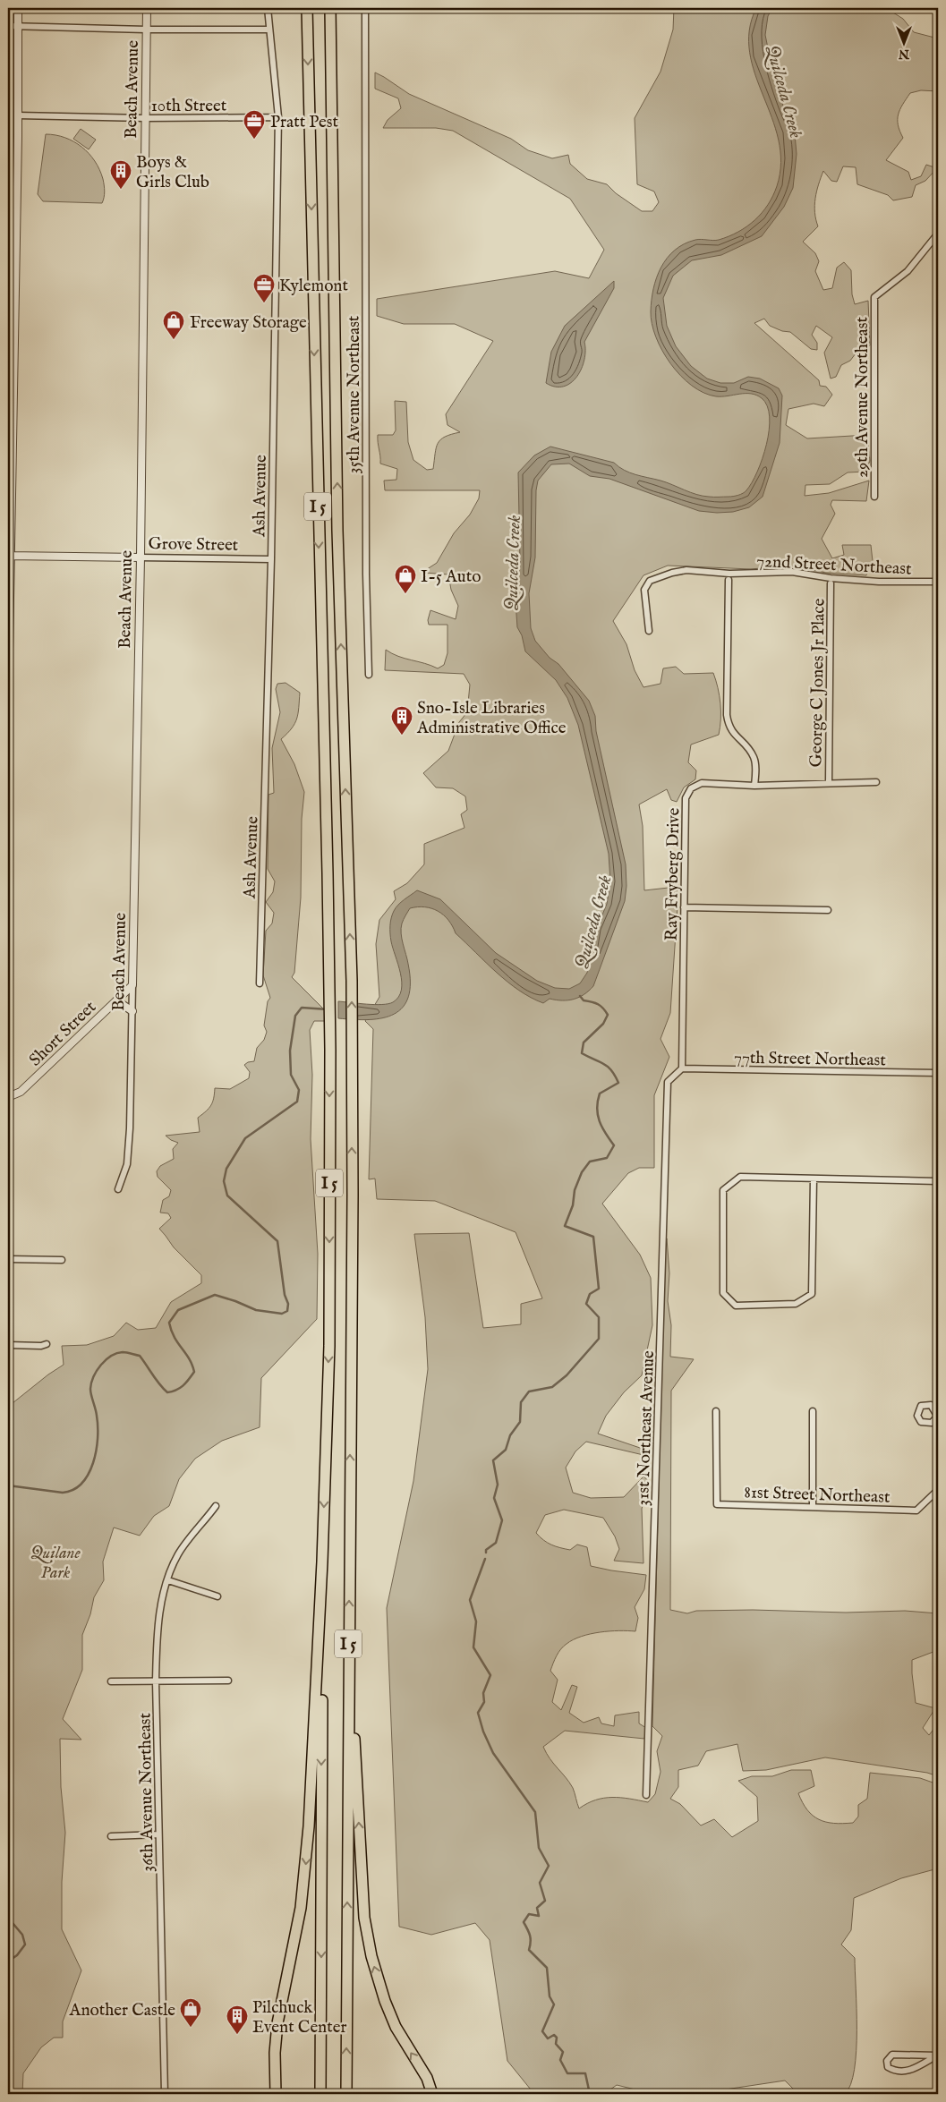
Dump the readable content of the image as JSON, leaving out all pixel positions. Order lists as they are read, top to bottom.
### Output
{
  "streets": {
    "highway": ["I 5"],
    "street": [
      "Beach Avenue",
      "10th Street",
      "35th Avenue Northeast",
      "29th Avenue Northeast",
      "Ash Avenue",
      "Grove Street",
      "72nd Street Northeast",
      "George C Jones Jr Place",
      "Ray Fryberg Drive",
      "Short Street",
      "77th Street Northeast",
      "31st Northeast Avenue",
      "81st Street Northeast",
      "36th Avenue Northeast"
    ]
  },
  "crossings": [
    ["Beach Avenue", "10th Street"],
    ["Beach Avenue", "Grove Street"],
    ["Beach Avenue", "Short Street"],
    ["10th Street", "Ash Avenue"],
    ["Ash Avenue", "Grove Street"],
    ["George C Jones Jr Place", "Ray Fryberg Drive"],
    ["Ray Fryberg Drive", "77th Street Northeast"],
    ["Ray Fryberg Drive", "31st Northeast Avenue"],
    ["77th Street Northeast", "31st Northeast Avenue"]
  ],
  "water": ["Quilceda Creek"],
  "parks": ["Quilane Park"],
  "places": {
    "office": ["Pratt Pest", "Kylemont"],
    "building": ["Boys & Girls Club", "Sno-Isle Libraries Administrative Office", "Pilchuck Event Center"],
    "shop": ["Freeway Storage", "I-5 Auto", "Another Castle"]
  },
  "north": "bottom"
}
